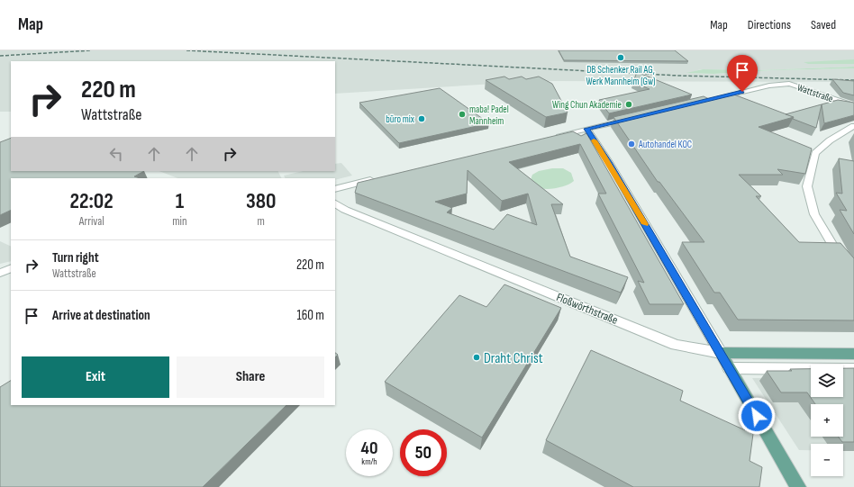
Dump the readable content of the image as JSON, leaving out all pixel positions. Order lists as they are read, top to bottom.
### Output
{
  "streets": {
    "main road": ["Floßwörthstraße"],
    "street": ["Wattstraße"]
  },
  "places": [
    "DB Schenker Rail AG, Werk Mannheim (Gw)",
    "Wing Chun Akademie",
    "maba! Padel Mannheim",
    "büro mix",
    "Autohandel KOC",
    "Draht Christ"
  ],
  "page": {
    "header": "Map",
    "nav": ["Map", "Directions", "Saved"],
    "turn": ["220 m", "Wattstraße"],
    "eta": [
      "22:02",
      "Arrival",
      "1",
      "min",
      "380",
      "m"
    ],
    "list": [
      {
        "name": "Turn right",
        "note": "Wattstraße",
        "value": "220 m"
      },
      {
        "name": "Arrive at destination",
        "value": "160 m"
      }
    ],
    "buttons": ["Exit", "Share"],
    "map_buttons": ["+", "−"],
    "speed": "40 km/h",
    "limit": "50"
  }
}
